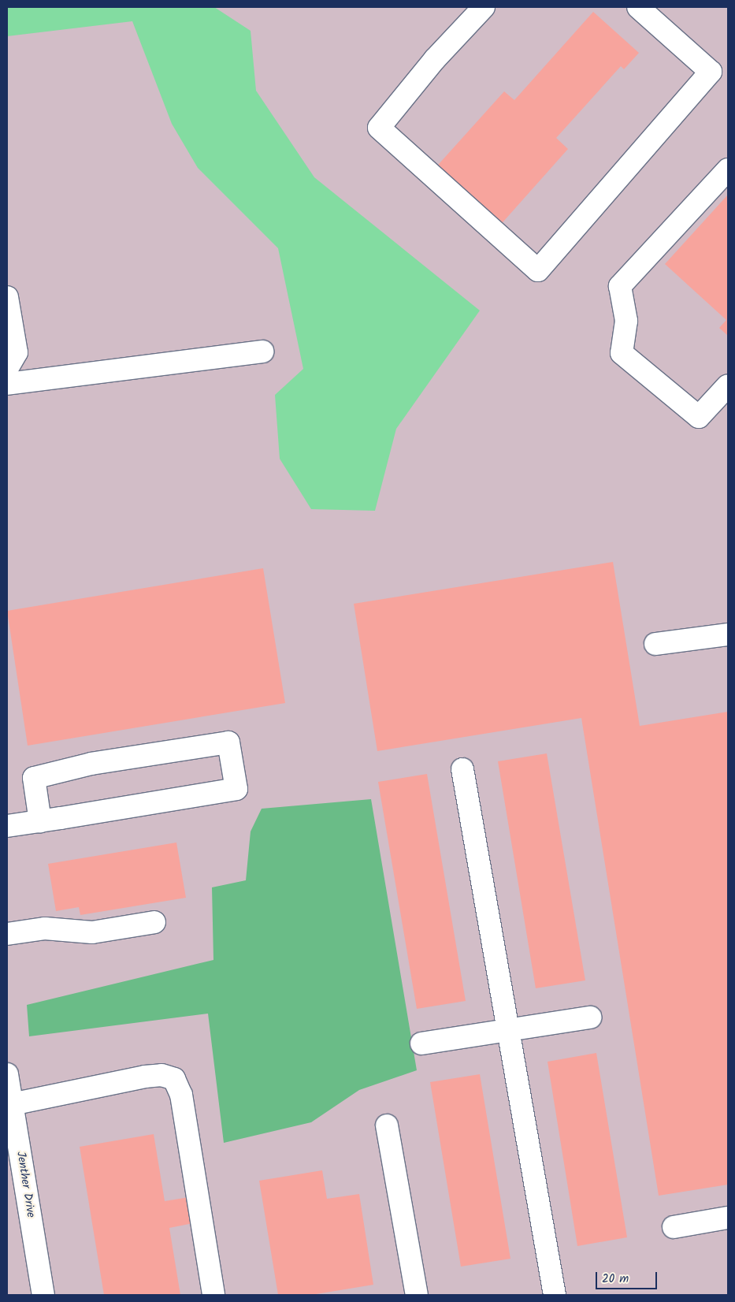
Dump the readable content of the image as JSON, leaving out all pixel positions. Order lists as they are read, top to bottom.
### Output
{
  "streets": {
    "street": ["Jenther Drive"]
  },
  "scale_bar": "20 m"
}
